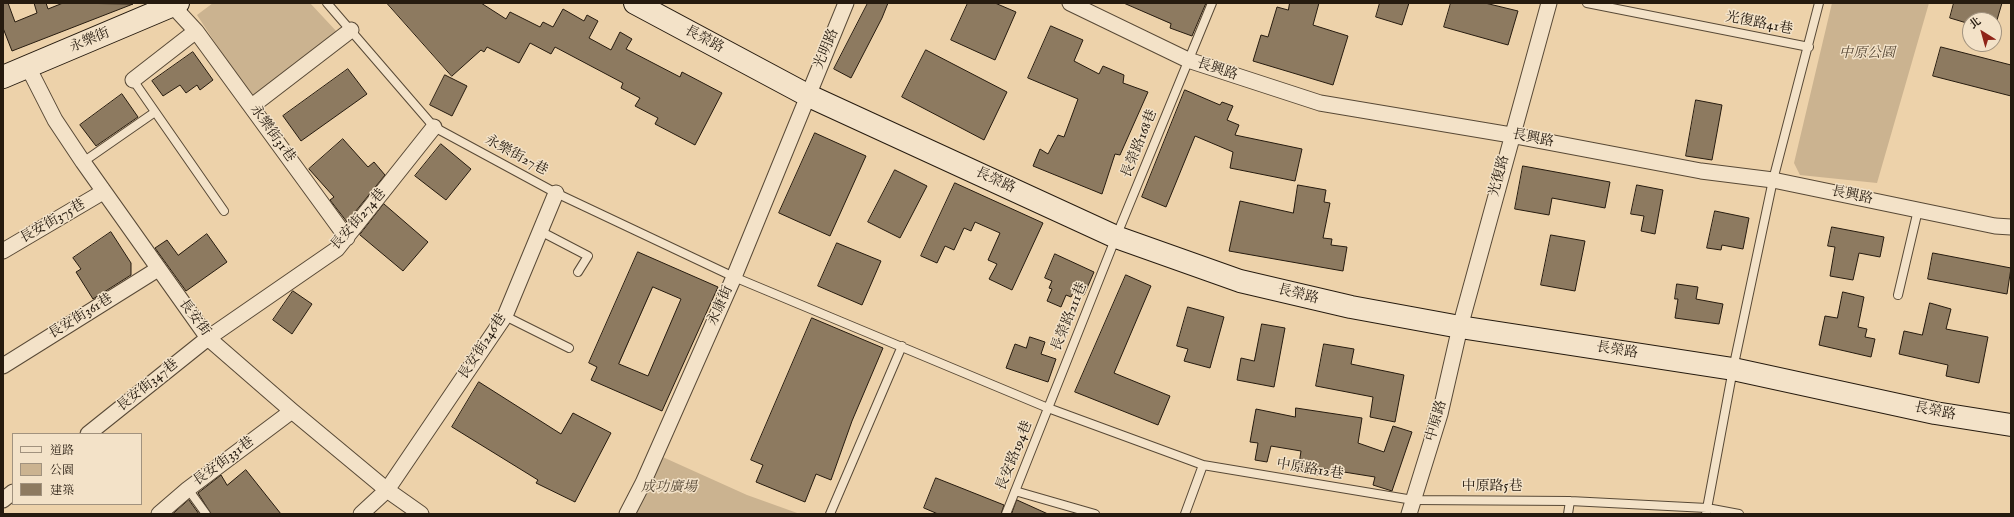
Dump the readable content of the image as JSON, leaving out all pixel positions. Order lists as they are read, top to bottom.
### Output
{
  "streets": {
    "street": [
      "長榮路",
      "永樂街",
      "光明路",
      "長興路",
      "永樂街31巷",
      "光復路",
      "長安街274巷",
      "長安街375巷",
      "永康街",
      "長安街361巷",
      "長安街",
      "長安街246巷",
      "長安街347巷",
      "中原路",
      "長安街331巷"
    ],
    "lane": [
      "光復路41巷",
      "長榮路168巷",
      "永樂街27巷",
      "長榮路211巷",
      "長安路194巷",
      "中原路12巷",
      "中原路5巷"
    ]
  },
  "crossings": [
    ["長榮路", "光明路"],
    ["長榮路", "長榮路168巷"],
    ["長榮路", "光復路"],
    ["長榮路", "永康街"],
    ["長榮路", "長榮路211巷"],
    ["長榮路", "中原路"],
    ["永樂街", "永樂街31巷"],
    ["永樂街", "長安街"],
    ["光明路", "永康街"],
    ["長興路", "長榮路168巷"],
    ["長興路", "光復路"],
    ["永樂街31巷", "長安街274巷"],
    ["長榮路168巷", "長榮路211巷"],
    ["永樂街27巷", "長安街274巷"],
    ["永樂街27巷", "永康街"],
    ["永樂街27巷", "長安街246巷"],
    ["永樂街27巷", "中原路12巷"],
    ["光復路", "中原路"],
    ["長安街274巷", "長安街"],
    ["長安街274巷", "長安街347巷"],
    ["長安街375巷", "長安街"],
    ["長安街361巷", "長安街"],
    ["長榮路211巷", "長安路194巷"],
    ["長榮路211巷", "中原路12巷"],
    ["長安街", "長安街246巷"],
    ["長安街", "長安街347巷"],
    ["長安街", "長安街331巷"],
    ["中原路", "中原路12巷"],
    ["中原路", "中原路5巷"],
    ["長安路194巷", "中原路12巷"],
    ["中原路12巷", "中原路5巷"]
  ],
  "parks": ["中原公園", "成功廣場"],
  "legend": ["道路", "公園", "建築"],
  "north": "top left"
}
